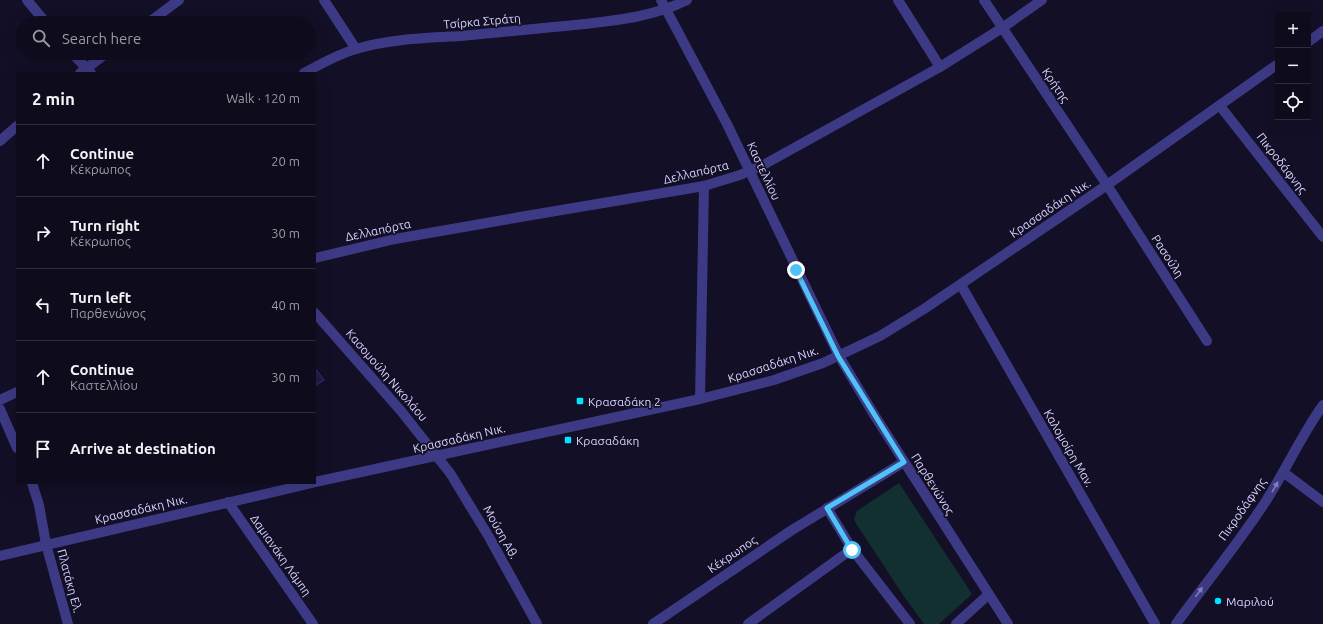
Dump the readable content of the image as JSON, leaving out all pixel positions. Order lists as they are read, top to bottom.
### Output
{
  "streets": {
    "street": [
      "Τσίρκα Στράτη",
      "Κρήτης",
      "Πικροδάφνης",
      "Καστελλίου",
      "Δελλαπόρτα",
      "Κρασσαδάκη Νικ.",
      "Ρασούλη",
      "Κασομούλη Νικολάου",
      "Καλομοίρη Μαν.",
      "Παρθενώνος",
      "Μούση Αθ.",
      "Κέκρωπος",
      "Δαμιανάκη Λάμπη",
      "Πλατάκη Ελ."
    ]
  },
  "crossings": [
    ["Τσίρκα Στράτη", "Καστελλίου"],
    ["Κρήτης", "Δελλαπόρτα"],
    ["Κρήτης", "Κρασσαδάκη Νικ."],
    ["Κρήτης", "Ρασούλη"],
    ["Πικροδάφνης", "Κρασσαδάκη Νικ."],
    ["Καστελλίου", "Δελλαπόρτα"],
    ["Καστελλίου", "Κρασσαδάκη Νικ."],
    ["Καστελλίου", "Παρθενώνος"],
    ["Κρασσαδάκη Νικ.", "Ρασούλη"],
    ["Κρασσαδάκη Νικ.", "Κασομούλη Νικολάου"],
    ["Κρασσαδάκη Νικ.", "Καλομοίρη Μαν."],
    ["Κρασσαδάκη Νικ.", "Παρθενώνος"],
    ["Κρασσαδάκη Νικ.", "Μούση Αθ."],
    ["Κρασσαδάκη Νικ.", "Δαμιανάκη Λάμπη"],
    ["Κρασσαδάκη Νικ.", "Πλατάκη Ελ."],
    ["Κασομούλη Νικολάου", "Μούση Αθ."],
    ["Παρθενώνος", "Κέκρωπος"]
  ],
  "one_way": ["Πικροδάφνης"],
  "places": {
    "transit": ["Κρασαδάκη 2", "Κρασαδάκη"],
    "other": ["Μαριλού"]
  },
  "page": {
    "map_buttons": ["+", "−"],
    "search": "Search here",
    "heading": ["2 min", "Walk · 120 m"],
    "list": [
      ["Continue", "Κέκρωπος", "20 m"],
      ["Turn right", "Κέκρωπος", "30 m"],
      ["Turn left", "Παρθενώνος", "40 m"],
      ["Continue", "Καστελλίου", "30 m"],
      "Arrive at destination"
    ]
  }
}
